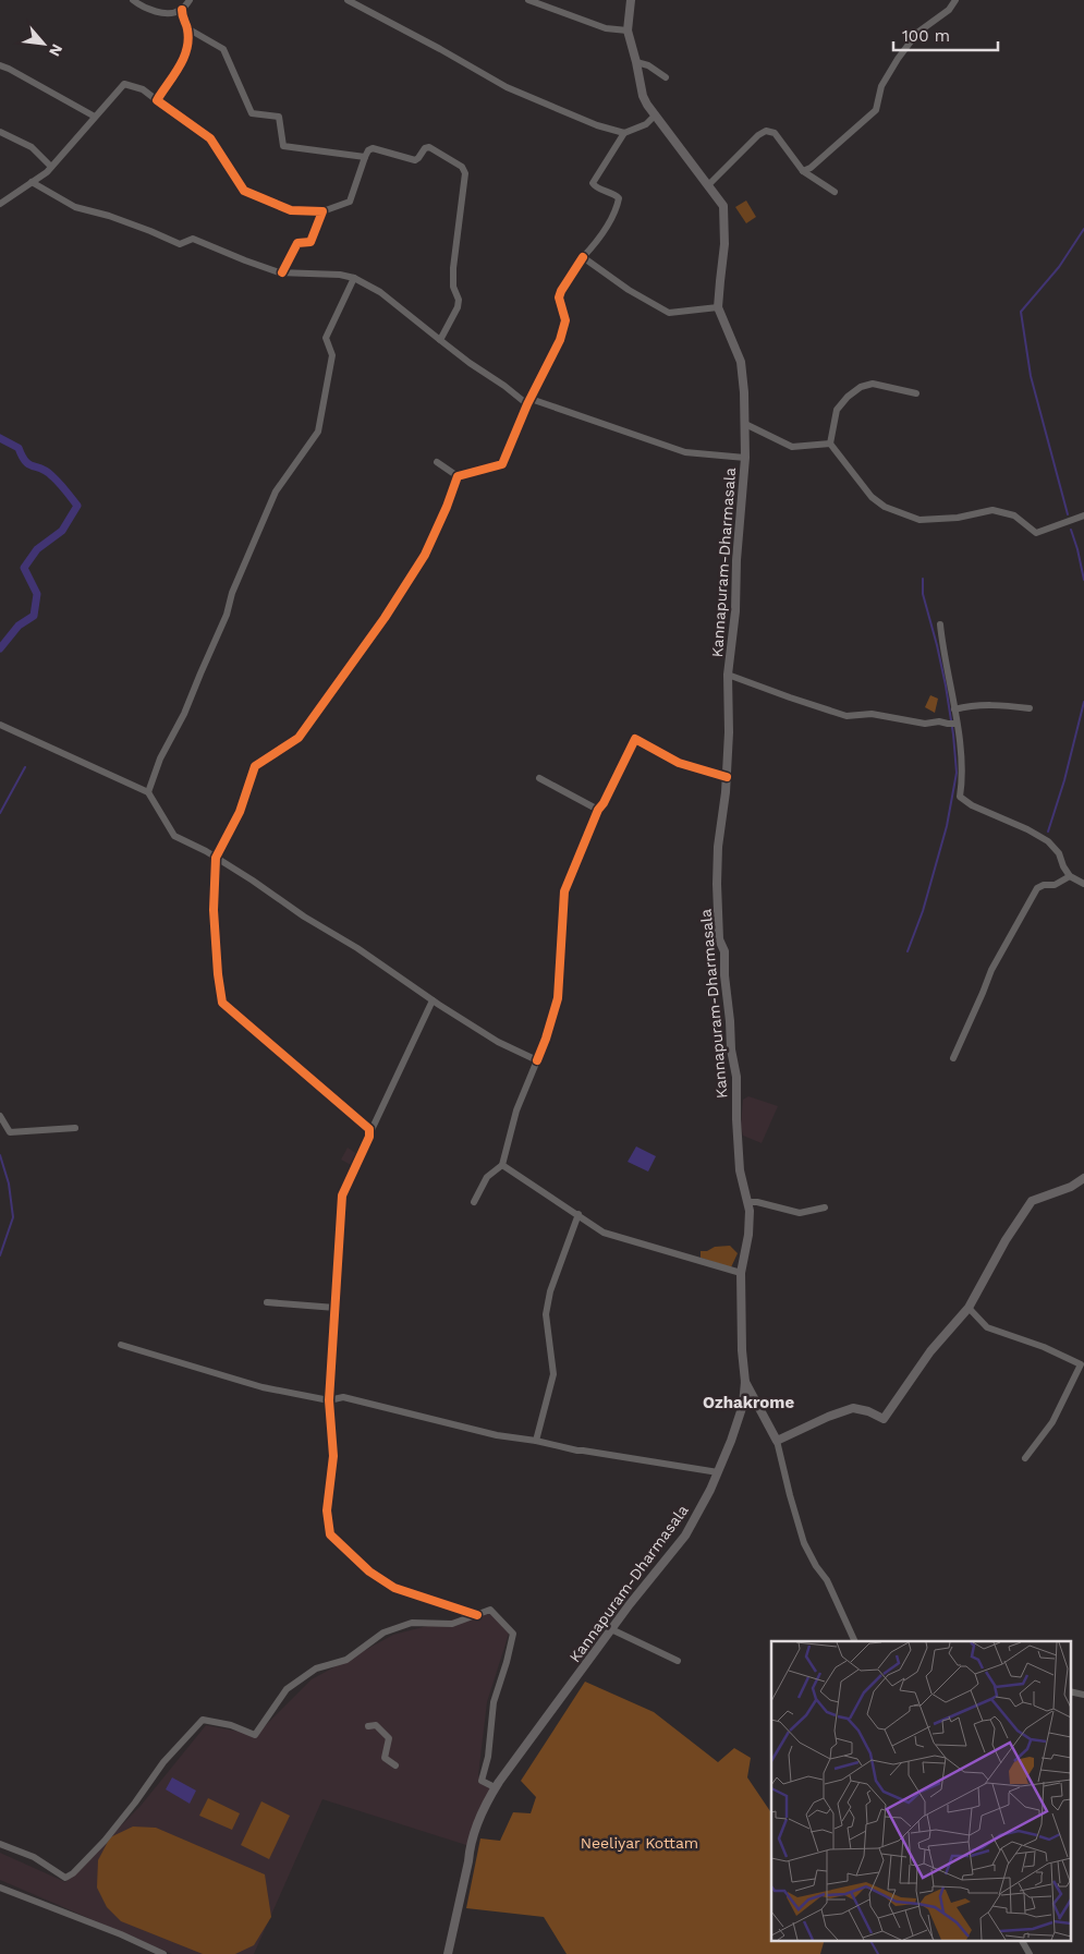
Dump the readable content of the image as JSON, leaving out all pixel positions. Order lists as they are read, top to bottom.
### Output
{
  "streets": {
    "main road": ["Kannapuram-Dharmasala"]
  },
  "districts": ["Ozhakrome"],
  "parks": ["Neeliyar Kottam"],
  "scale_bar": "100 m",
  "north": "bottom right"
}
